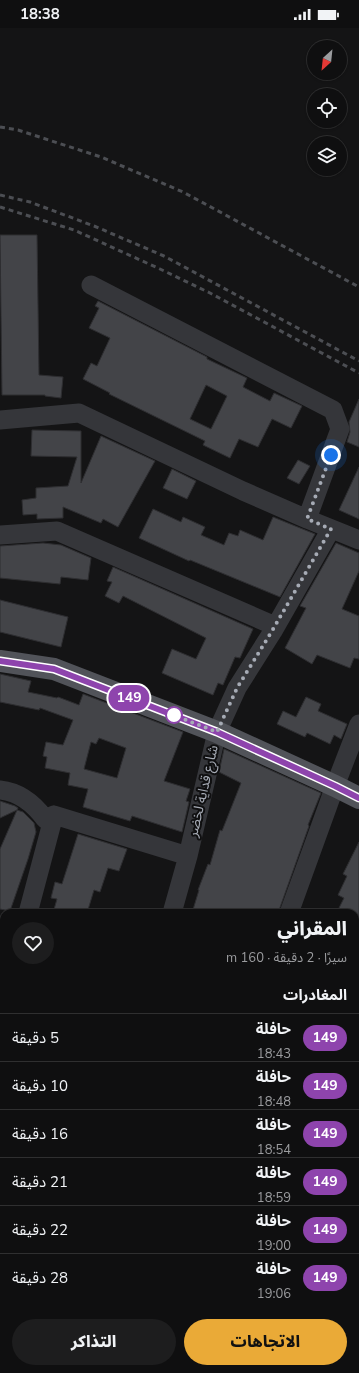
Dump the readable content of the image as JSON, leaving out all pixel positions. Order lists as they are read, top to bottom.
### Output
{
  "streets": {
    "street": ["شارع قداية لخضر"]
  },
  "lines": ["bus line 149"],
  "north": "bottom left",
  "page": {
    "status": "18:38",
    "on_map": "149",
    "heading": [
      ["المقراني", "سيرًا · 2 دقيقة · 160 m"],
      "المغادرات"
    ],
    "list": [
      {
        "mark": "149",
        "name": "حافلة",
        "note": "18:43",
        "value": "5 دقيقة"
      },
      {
        "mark": "149",
        "name": "حافلة",
        "note": "18:48",
        "value": "10 دقيقة"
      },
      {
        "mark": "149",
        "name": "حافلة",
        "note": "18:54",
        "value": "16 دقيقة"
      },
      {
        "mark": "149",
        "name": "حافلة",
        "note": "18:59",
        "value": "21 دقيقة"
      },
      {
        "mark": "149",
        "name": "حافلة",
        "note": "19:00",
        "value": "22 دقيقة"
      },
      {
        "mark": "149",
        "name": "حافلة",
        "note": "19:06",
        "value": "28 دقيقة"
      }
    ],
    "buttons": ["الاتجاهات", "التذاكر"]
  }
}
